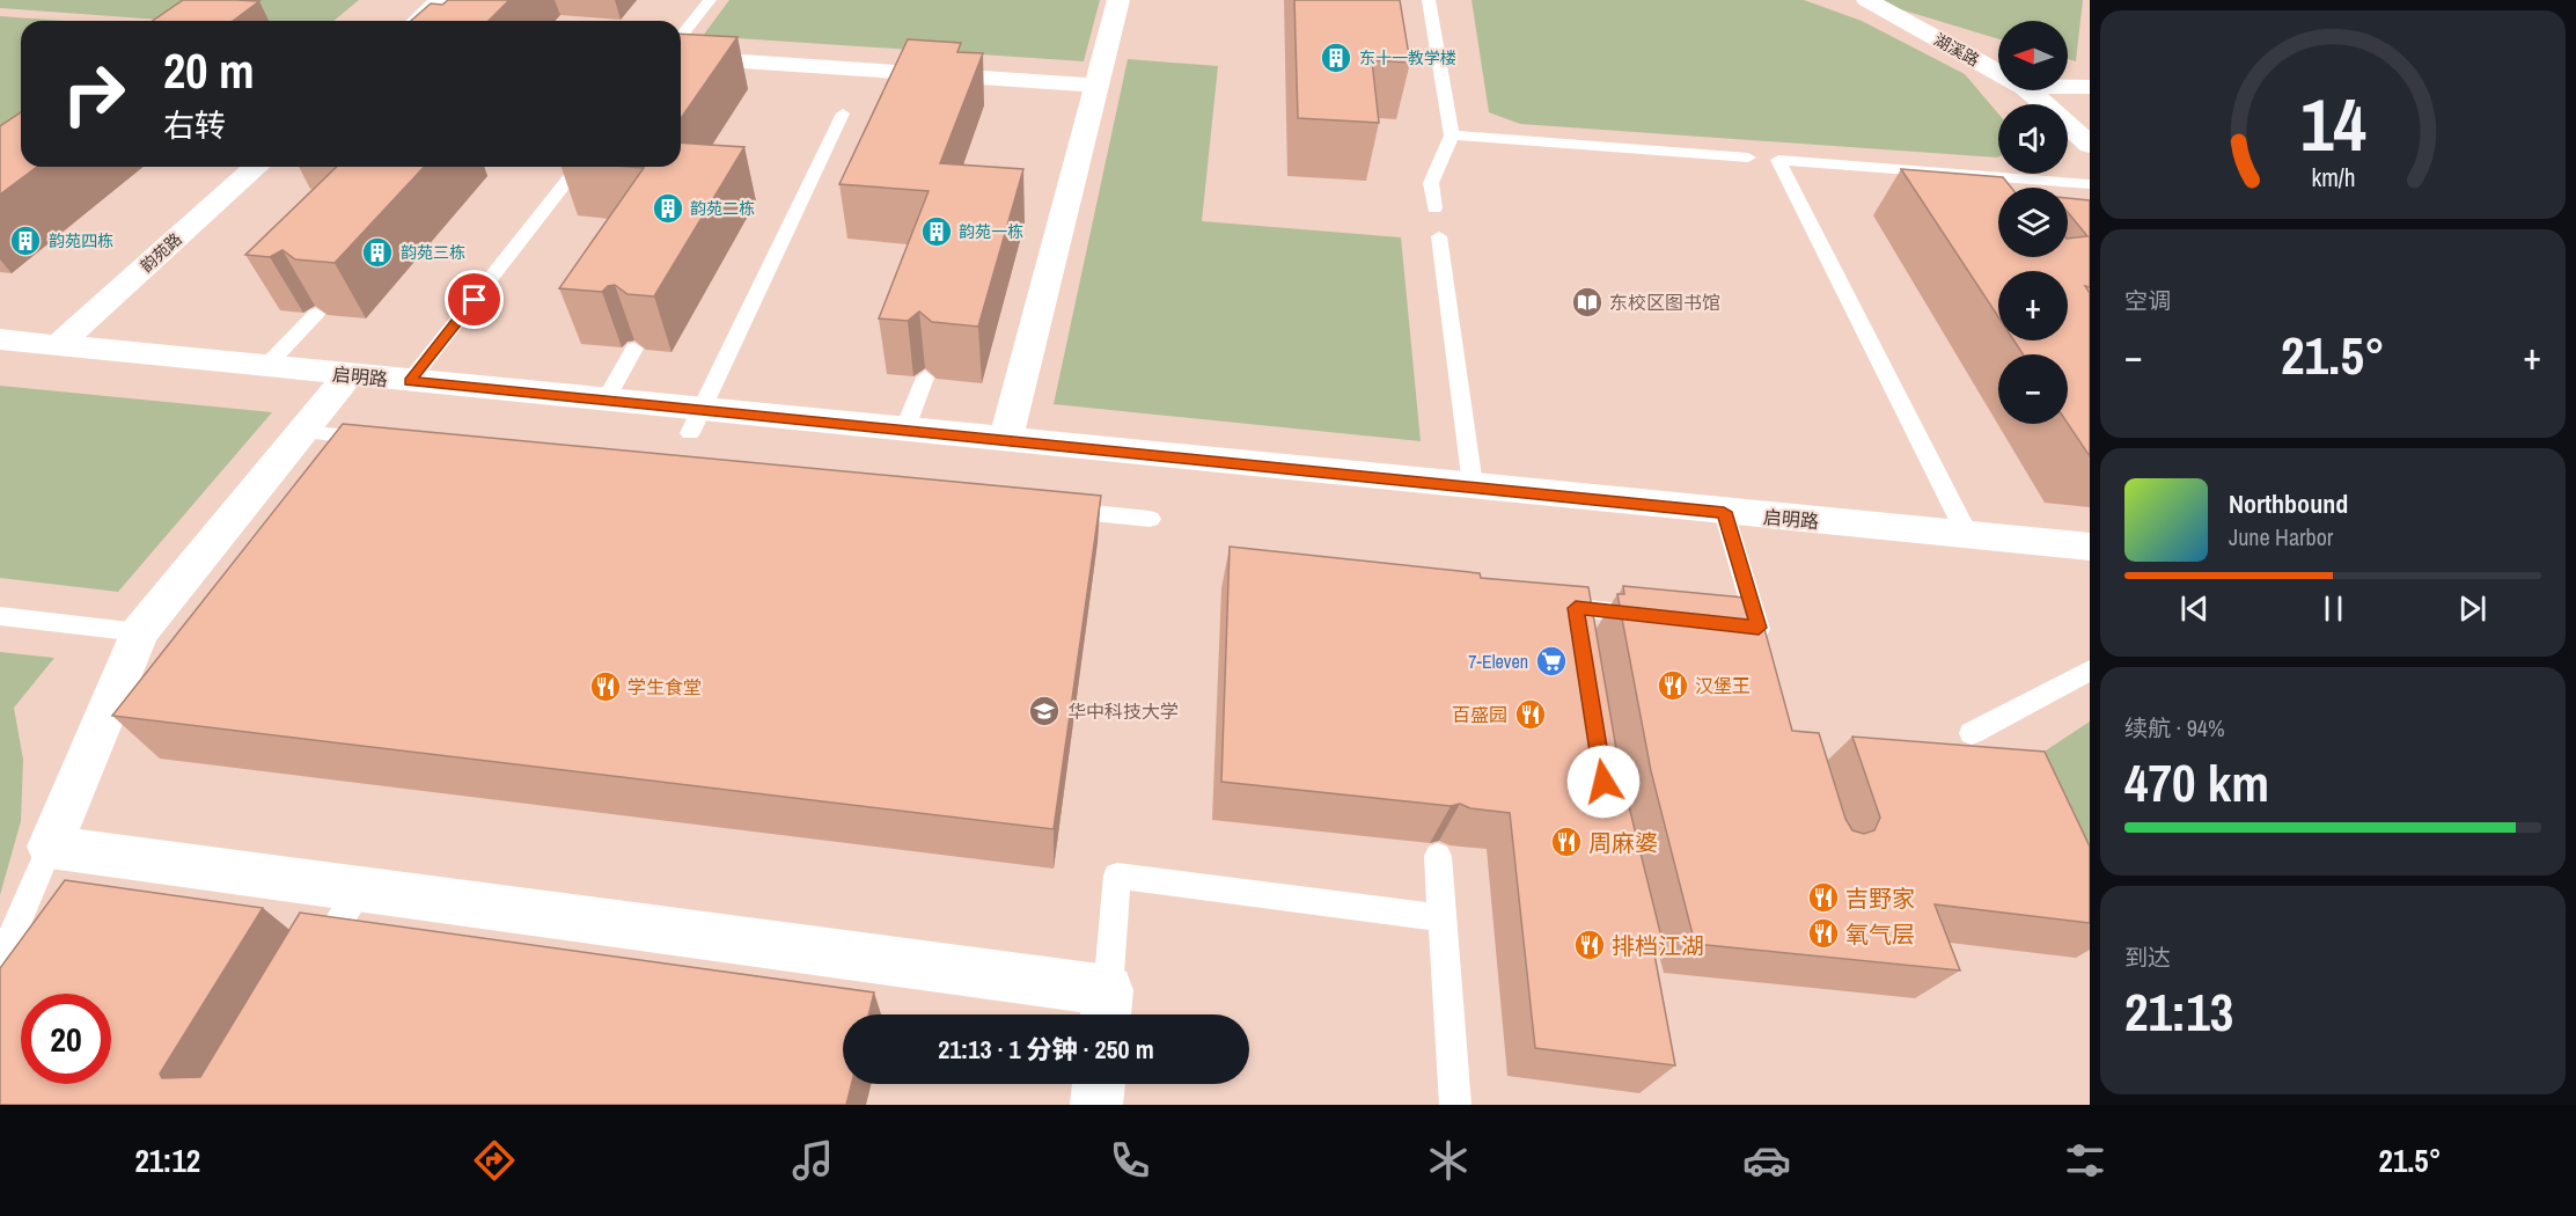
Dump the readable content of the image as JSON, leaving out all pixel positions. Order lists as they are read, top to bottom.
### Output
{
  "streets": {
    "street": ["湖溪路", "韵苑路", "启明路"]
  },
  "crossings": [
    ["韵苑路", "启明路"]
  ],
  "places": {
    "building": [
      "东十一教学楼",
      "韵苑二栋",
      "韵苑一栋",
      "韵苑四栋",
      "韵苑三栋"
    ],
    "library": ["东校区图书馆"],
    "supermarket": ["7-Eleven"],
    "restaurant": [
      "汉堡王",
      "学生食堂",
      "百盛园",
      "周麻婆",
      "吉野家",
      "氧气层",
      "排档江湖"
    ],
    "school or university": ["华中科技大学"]
  },
  "north": "left",
  "page": {
    "map_buttons": ["+", "−"],
    "turn": ["20 m", "右转"],
    "tile": [
      "空调",
      ["续航 · 94%", "470 km"],
      ["到达", "21:13"]
    ],
    "heat": ["−", "21.5°", "+"],
    "song": ["Northbound", "June Harbor"],
    "limit": "20",
    "trip": "21:13 · 1 分钟 · 250 m",
    "tabs": ["21:12", "21.5°"],
    "gauge": ["14", "km/h"]
  }
}
